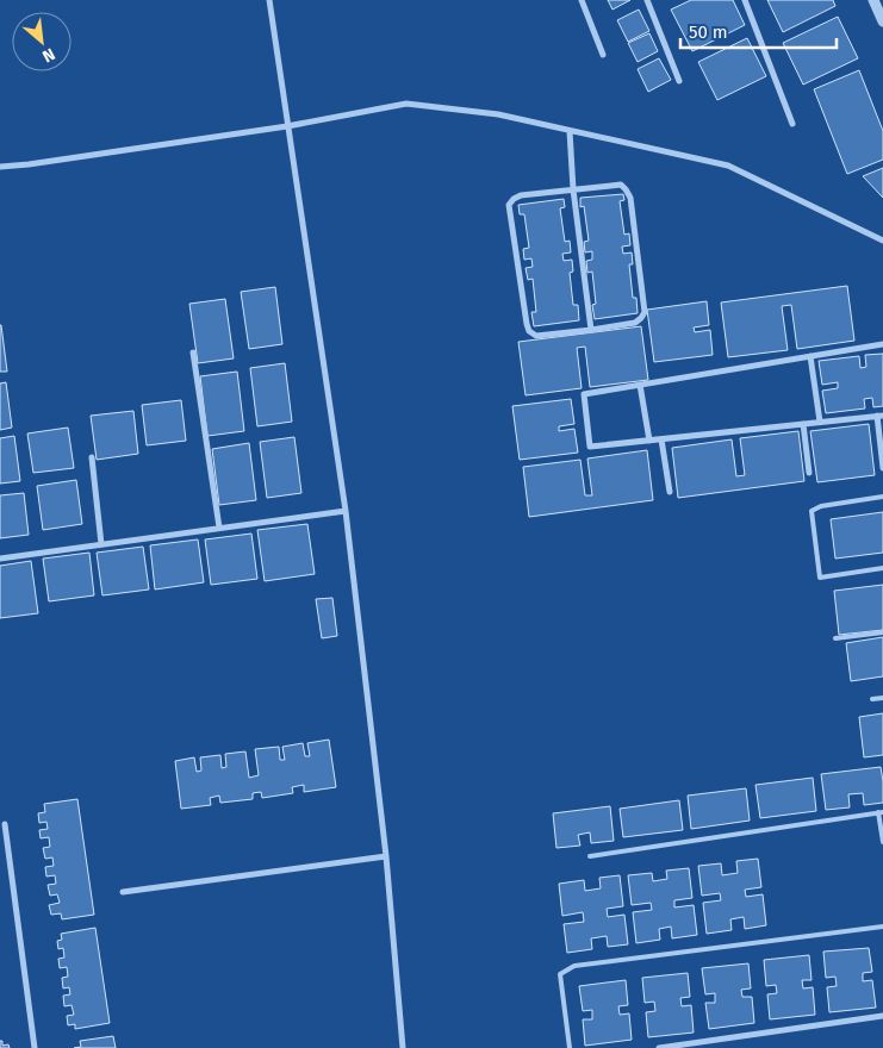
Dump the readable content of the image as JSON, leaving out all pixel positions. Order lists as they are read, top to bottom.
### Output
{
  "scale_bar": "50 m",
  "north": "bottom right"
}
